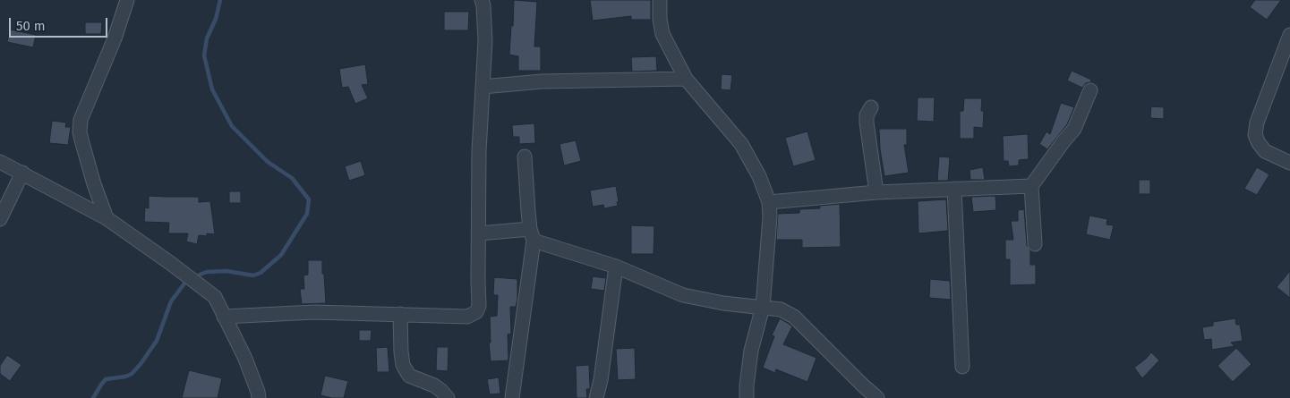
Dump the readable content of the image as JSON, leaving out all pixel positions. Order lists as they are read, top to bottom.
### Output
{
  "scale_bar": "50 m"
}
